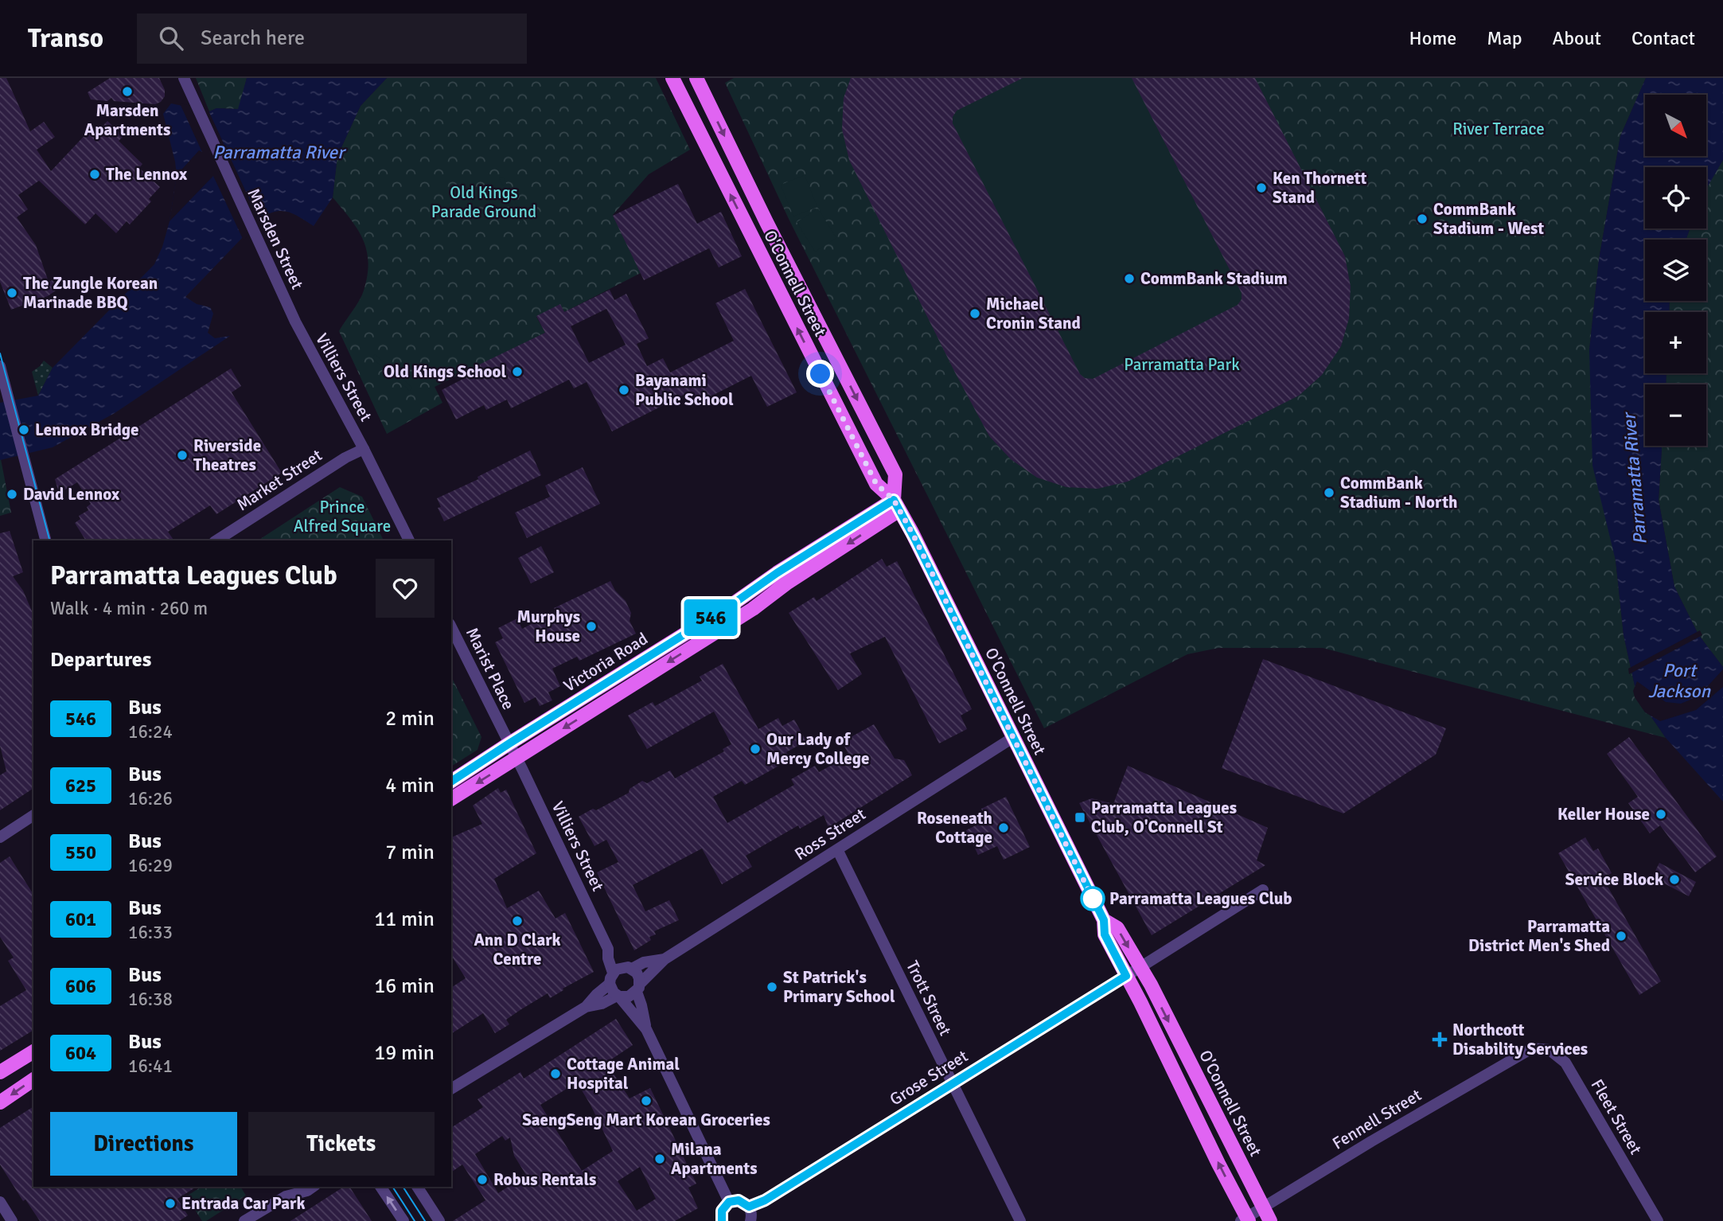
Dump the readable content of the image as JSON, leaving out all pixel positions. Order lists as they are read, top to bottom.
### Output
{
  "streets": {
    "main road": ["O'Connell Street", "Victoria Road"],
    "street": [
      "Marsden Street",
      "Villiers Street",
      "Market Street",
      "Marist Place",
      "Ross Street",
      "Trott Street",
      "Grose Street",
      "Fleet Street",
      "Fennell Street"
    ]
  },
  "crossings": [
    ["Marsden Street", "Villiers Street"],
    ["O'Connell Street", "Victoria Road"],
    ["O'Connell Street", "Ross Street"],
    ["O'Connell Street", "Grose Street"],
    ["O'Connell Street", "Fennell Street"],
    ["Villiers Street", "Market Street"],
    ["Villiers Street", "Victoria Road"],
    ["Villiers Street", "Marist Place"],
    ["Victoria Road", "Marist Place"],
    ["Ross Street", "Trott Street"],
    ["Trott Street", "Grose Street"],
    ["Fleet Street", "Fennell Street"]
  ],
  "water": ["Parramatta River", "Port Jackson"],
  "parks": [
    "River Terrace",
    "Old Kings Parade Ground",
    "Parramatta Park",
    "Prince Alfred Square"
  ],
  "places": {
    "other": [
      "Marsden Apartments",
      "The Lennox",
      "Ken Thornett Stand",
      "CommBank Stadium - West",
      "CommBank Stadium",
      "The Zungle Korean Marinade BBQ",
      "Michael Cronin Stand",
      "Old Kings School",
      "Bayanami Public School",
      "Lennox Bridge",
      "Riverside Theatres",
      "CommBank Stadium - North",
      "David Lennox",
      "Murphys House",
      "Our Lady of Mercy College",
      "Keller House",
      "Roseneath Cottage",
      "Service Block",
      "Parramatta Leagues Club",
      "Ann D Clark Centre",
      "Parramatta District Men's Shed",
      "St Patrick's Primary School",
      "Cottage Animal Hospital",
      "SaengSeng Mart Korean Groceries",
      "Milana Apartments",
      "Robus Rentals",
      "Entrada Car Park"
    ],
    "transit": ["Parramatta Leagues Club, O'Connell St"],
    "health": ["Northcott Disability Services"]
  },
  "lines": ["bus line 546"],
  "north": "bottom right",
  "page": {
    "header": "Transo",
    "search": "Search here",
    "nav": [
      "Home",
      "Map",
      "About",
      "Contact"
    ],
    "on_map": "546",
    "map_buttons": ["+", "−"],
    "heading": [
      ["Parramatta Leagues Club", "Walk · 4 min · 260 m"],
      "Departures"
    ],
    "list": [
      {
        "mark": "546",
        "name": "Bus",
        "note": "16:24",
        "value": "2 min"
      },
      {
        "mark": "625",
        "name": "Bus",
        "note": "16:26",
        "value": "4 min"
      },
      {
        "mark": "550",
        "name": "Bus",
        "note": "16:29",
        "value": "7 min"
      },
      {
        "mark": "601",
        "name": "Bus",
        "note": "16:33",
        "value": "11 min"
      },
      {
        "mark": "606",
        "name": "Bus",
        "note": "16:38",
        "value": "16 min"
      },
      {
        "mark": "604",
        "name": "Bus",
        "note": "16:41",
        "value": "19 min"
      }
    ],
    "buttons": ["Directions", "Tickets"]
  }
}
